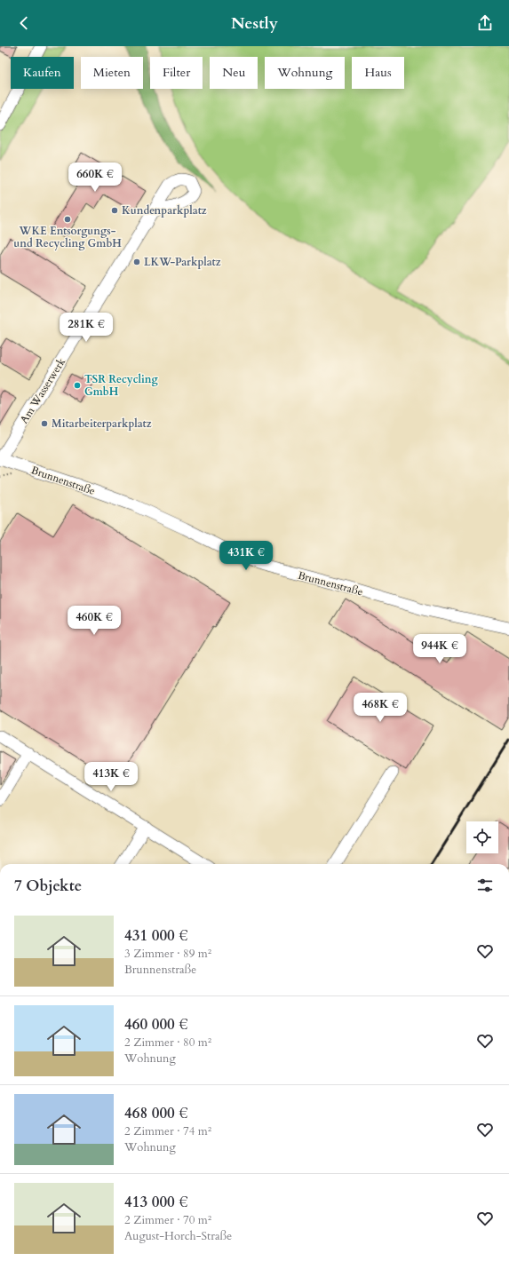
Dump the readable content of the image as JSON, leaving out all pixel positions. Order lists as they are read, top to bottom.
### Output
{
  "streets": {
    "street": ["Am Wasserwerk", "Brunnenstraße"]
  },
  "crossings": [
    ["Am Wasserwerk", "Brunnenstraße"]
  ],
  "places": [
    "Kundenparkplatz",
    "WKE Entsorgungs- und Recycling GmbH",
    "LKW-Parkplatz",
    "TSR Recycling GmbH",
    "Mitarbeiterparkplatz"
  ],
  "page": {
    "header": "Nestly",
    "chip": [
      "Kaufen",
      "Mieten",
      "Filter",
      "Neu",
      "Wohnung",
      "Haus"
    ],
    "price": [
      "660K €",
      "281K €",
      "431K €",
      "460K €",
      "944K €",
      "468K €",
      "413K €"
    ],
    "heading": "7 Objekte",
    "list": [
      {
        "name": "431 000 €",
        "note": "3 Zimmer · 89 m² · Brunnenstraße"
      },
      {
        "name": "460 000 €",
        "note": "2 Zimmer · 80 m² · Wohnung"
      },
      {
        "name": "468 000 €",
        "note": "2 Zimmer · 74 m² · Wohnung"
      },
      {
        "name": "413 000 €",
        "note": "2 Zimmer · 70 m² · August-Horch-Straße"
      }
    ]
  }
}
